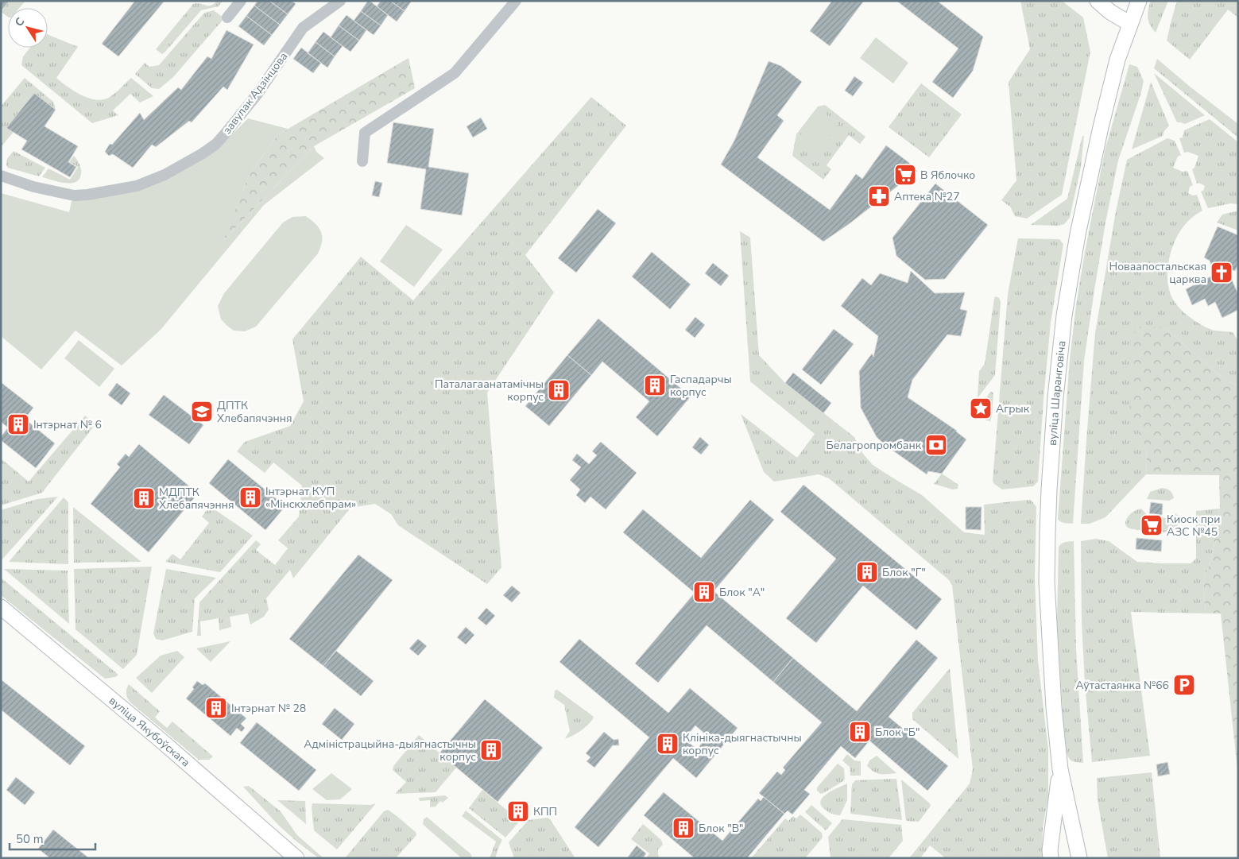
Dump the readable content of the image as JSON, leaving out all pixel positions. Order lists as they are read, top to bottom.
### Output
{
  "streets": {
    "main road": ["вуліца Шаранговіча", "вуліца Якубоўскага"],
    "street": ["завулак Адзінцова"]
  },
  "places": {
    "supermarket": ["В Яблочко", "Киоск при АЗС №45"],
    "pharmacy": ["Аптека №27"],
    "church": ["Новаапостальская царква"],
    "building": [
      "Гаспадарчы корпус",
      "Паталагаанатамічны корпус",
      "Інтэрнат № 6",
      "Інтэрнат КУП «Мінскхлебпрам»",
      "МДПТК Хлебапячэння",
      "Блок \"Г\"",
      "Блок \"А\"",
      "Інтэрнат № 28",
      "Блок \"Б\"",
      "Клініка-дыягнастычны корпус",
      "Адміністрацыйна-дыягнастычны корпус",
      "КПП",
      "Блок \"В\""
    ],
    "place": ["Агрык"],
    "school or university": ["ДПТК Хлебапячэння"],
    "bank": ["Белагропромбанк"],
    "parking": ["Аўтастаянка №66"]
  },
  "scale_bar": "50 m",
  "north": "top left"
}
